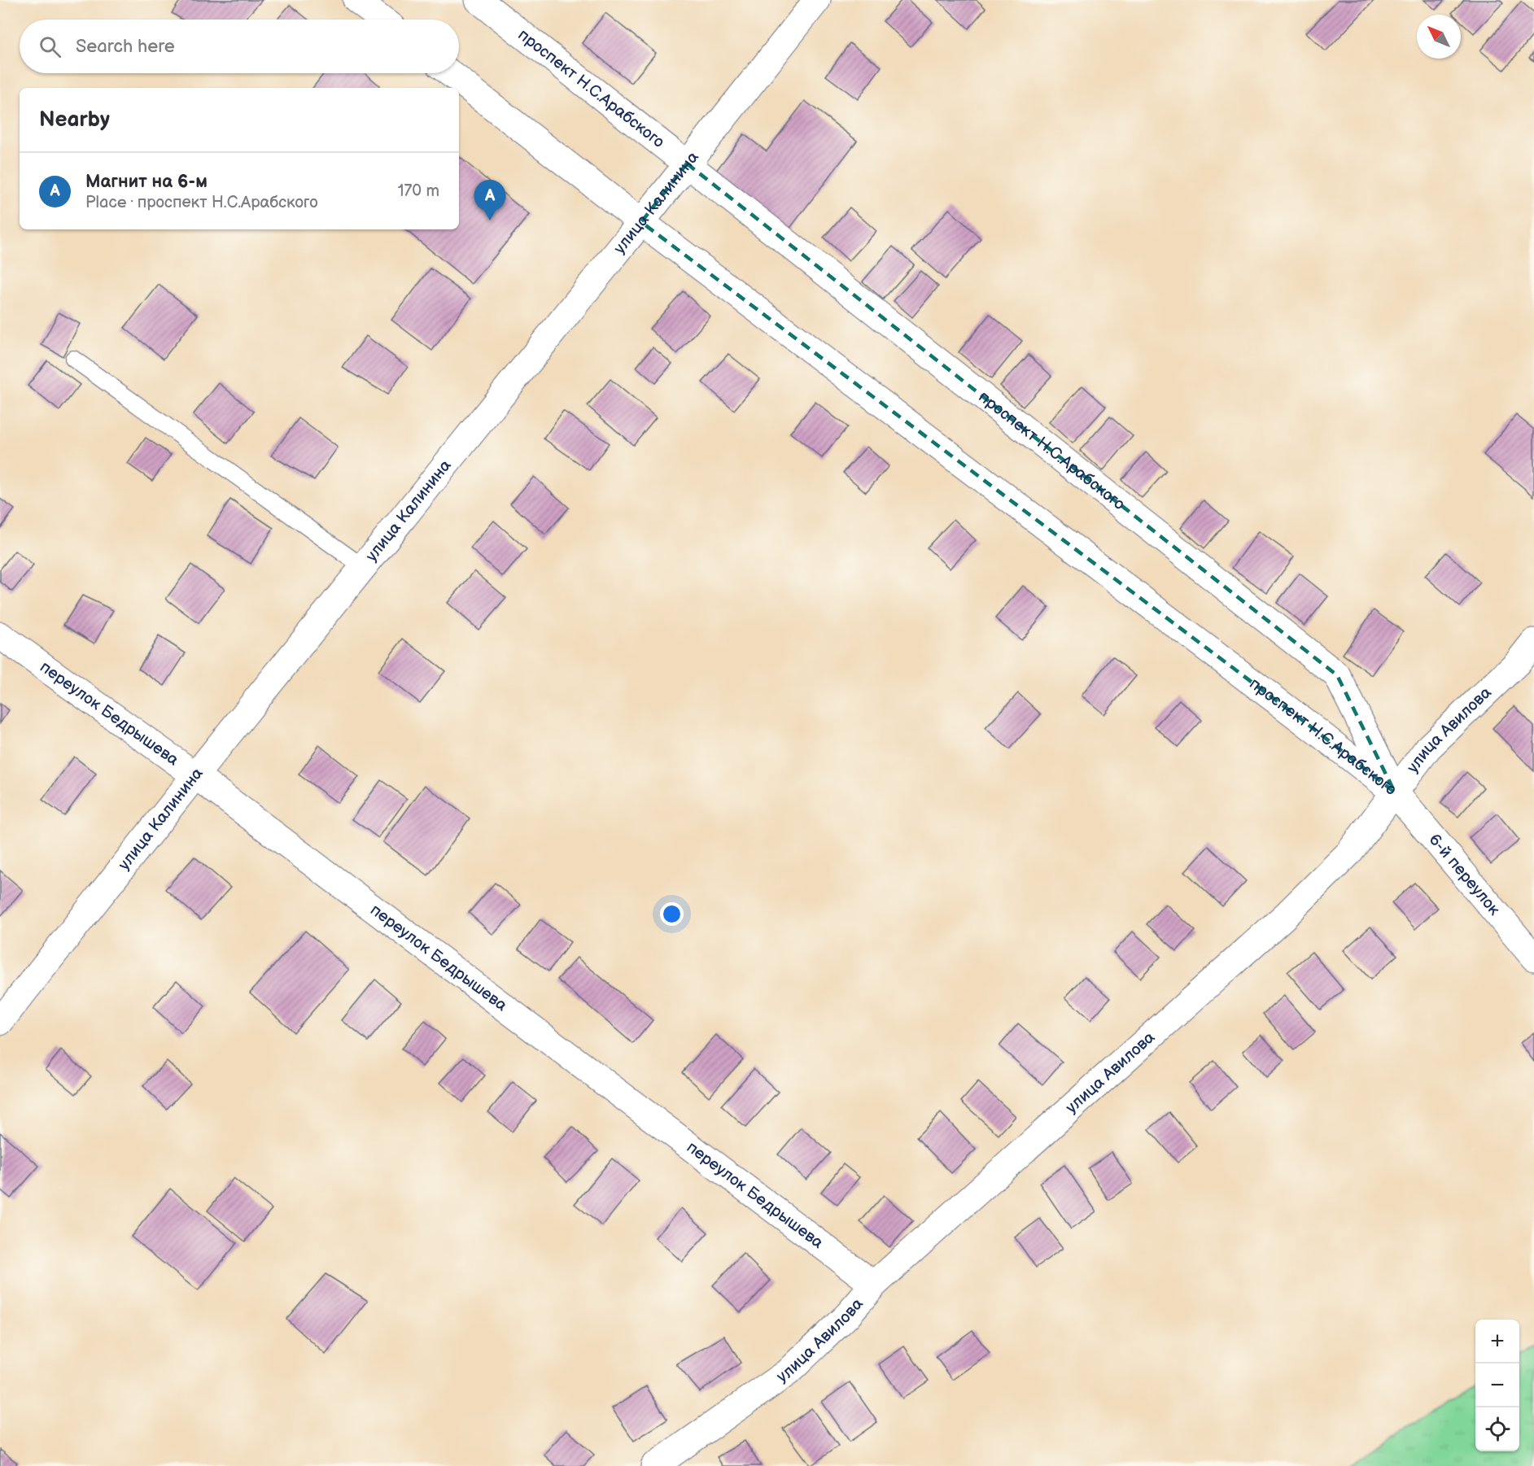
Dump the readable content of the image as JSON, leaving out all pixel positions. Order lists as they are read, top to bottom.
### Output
{
  "streets": {
    "street": [
      "проспект Н.С.Арабского",
      "улица Калинина",
      "переулок Бедрышева",
      "улица Авилова",
      "6-й переулок"
    ]
  },
  "crossings": [
    ["проспект Н.С.Арабского", "улица Калинина"],
    ["проспект Н.С.Арабского", "улица Авилова"],
    ["проспект Н.С.Арабского", "6-й переулок"],
    ["улица Калинина", "переулок Бедрышева"],
    ["переулок Бедрышева", "улица Авилова"],
    ["улица Авилова", "6-й переулок"]
  ],
  "north": "top left",
  "page": {
    "search": "Search here",
    "heading": "Nearby",
    "list": [
      {
        "mark": "A",
        "name": "Магнит на 6-м",
        "note": "Place · проспект Н.С.Арабского",
        "value": "170 m"
      }
    ],
    "pins": "A",
    "map_buttons": ["+", "−"]
  }
}
